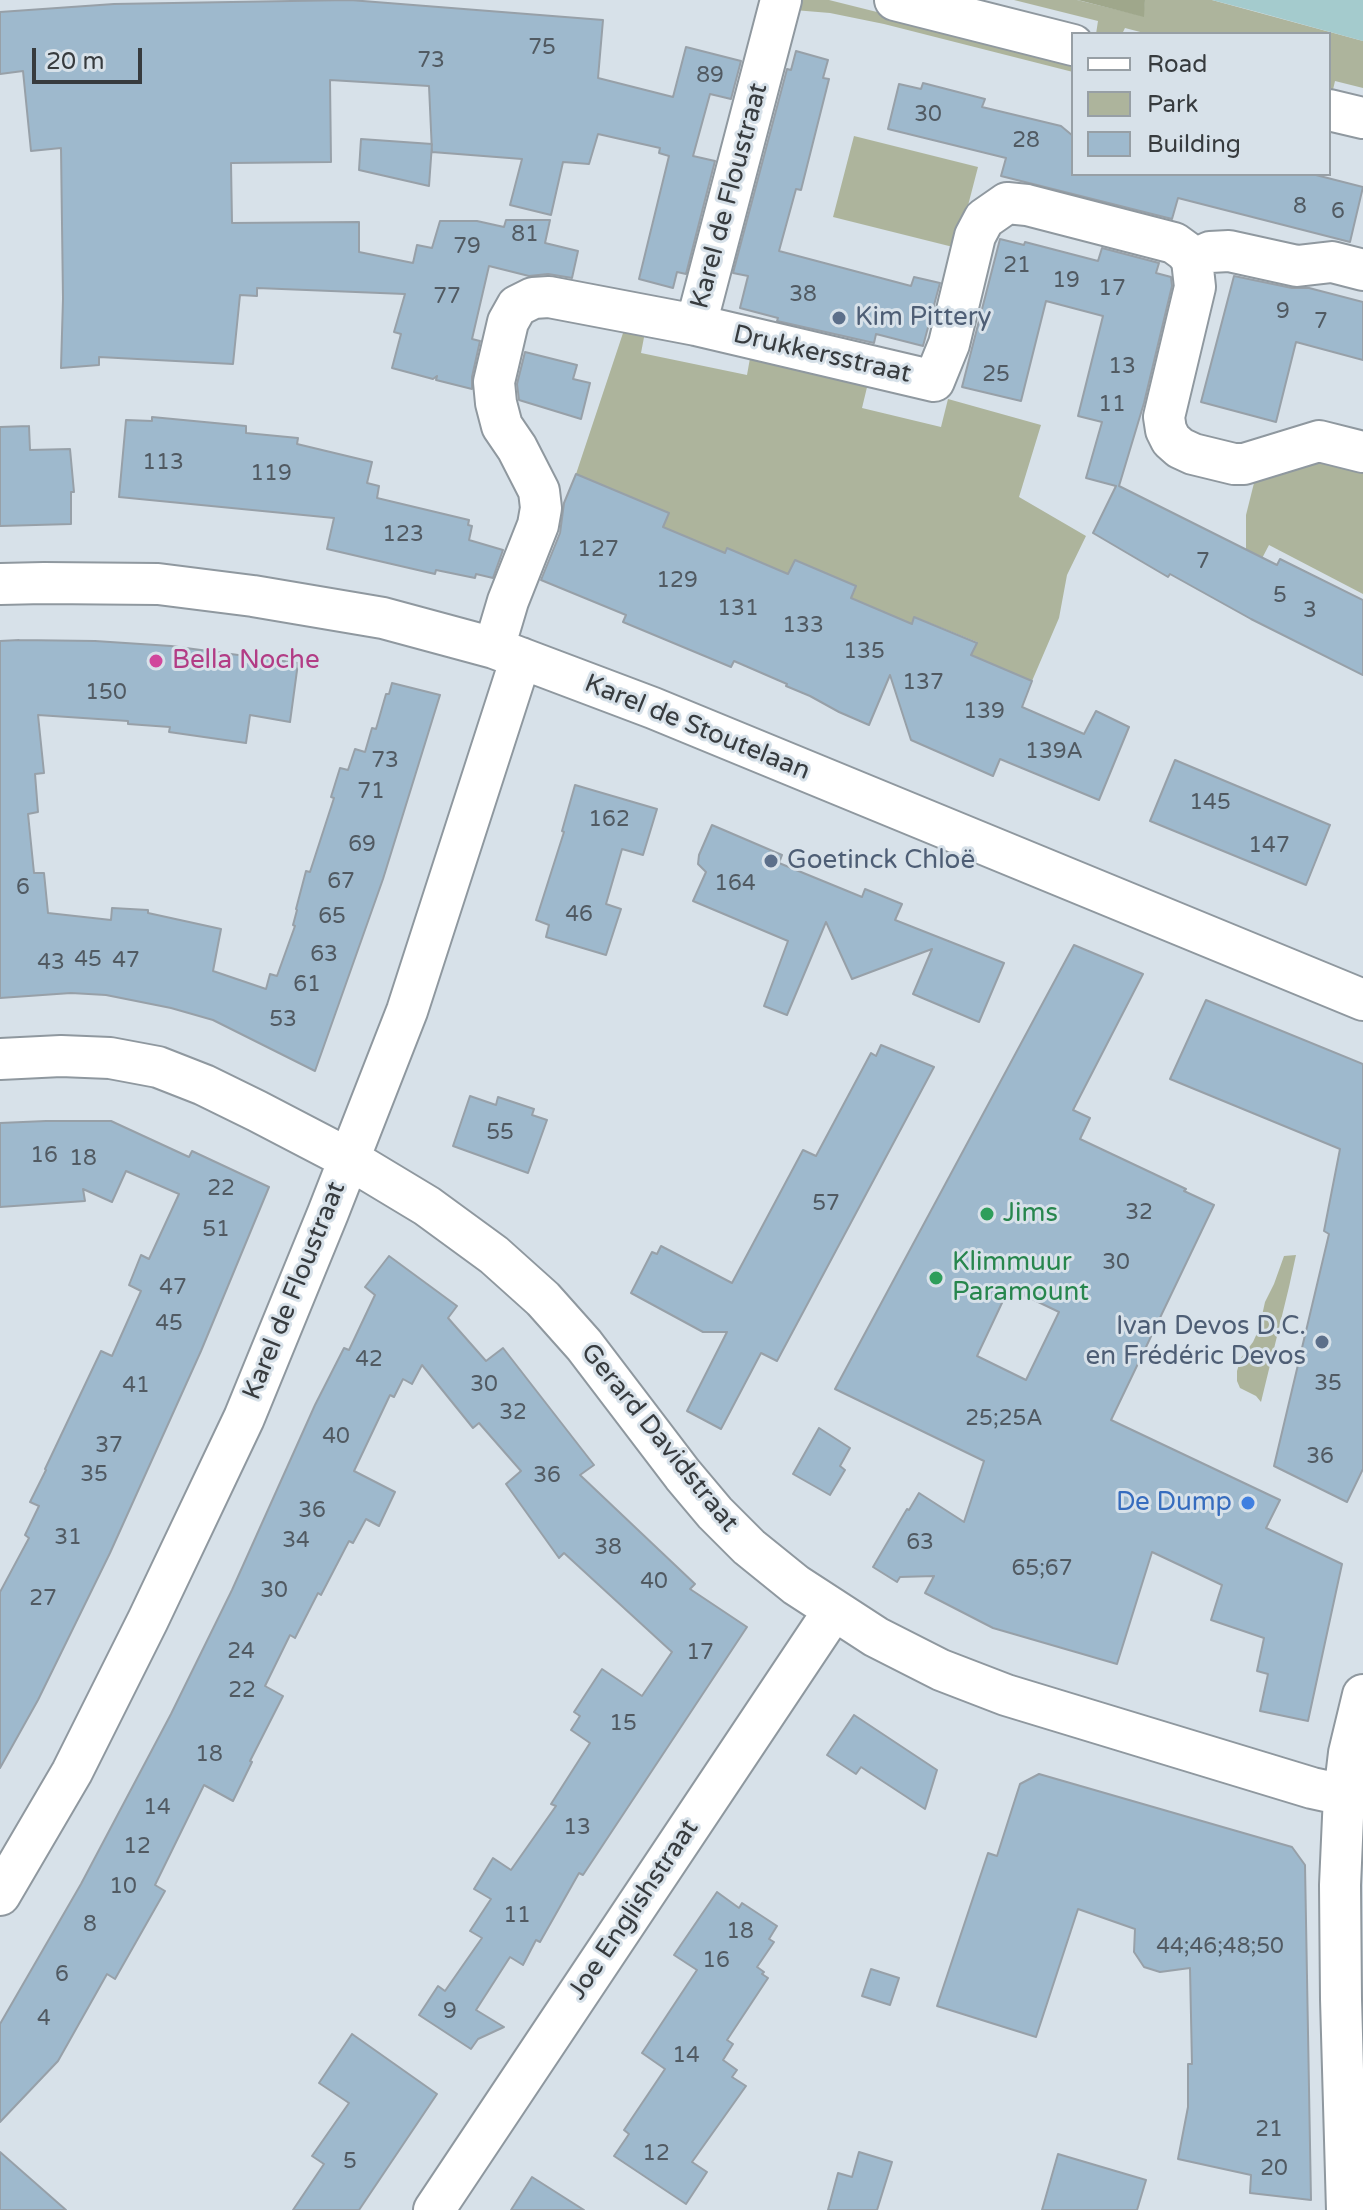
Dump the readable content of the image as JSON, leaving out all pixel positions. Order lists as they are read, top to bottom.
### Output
{
  "streets": {
    "street": [
      "Karel de Floustraat",
      "Drukkersstraat",
      "Karel de Stoutelaan",
      "Gerard Davidstraat",
      "Joe Englishstraat"
    ]
  },
  "crossings": [
    ["Karel de Floustraat", "Drukkersstraat"],
    ["Karel de Floustraat", "Karel de Stoutelaan"],
    ["Karel de Floustraat", "Gerard Davidstraat"],
    ["Gerard Davidstraat", "Joe Englishstraat"]
  ],
  "places": [
    "Kim Pittery",
    "Bella Noche",
    "Goetinck Chloë",
    "Jims",
    "Klimmuur Paramount",
    "Ivan Devos D.C. en Frédéric Devos",
    "De Dump"
  ],
  "house_numbers": [
    "75",
    "73",
    "89",
    "30",
    "28",
    "8",
    "6",
    "81",
    "79",
    "21",
    "19",
    "17",
    "38",
    "77",
    "9",
    "7",
    "13",
    "25",
    "11",
    "113",
    "119",
    "123",
    "127",
    "7",
    "129",
    "5",
    "131",
    "3",
    "133",
    "135",
    "137",
    "150",
    "139",
    "139A",
    "73",
    "71",
    "145",
    "162",
    "69",
    "147",
    "67",
    "164",
    "6",
    "46",
    "65",
    "63",
    "45",
    "47",
    "43",
    "61",
    "53",
    "55",
    "16",
    "18",
    "22",
    "57",
    "32",
    "51",
    "30",
    "47",
    "45",
    "42",
    "35",
    "30",
    "41",
    "32",
    "25;25A",
    "40",
    "37",
    "36",
    "35",
    "36",
    "36",
    "31",
    "34",
    "63",
    "38",
    "65;67",
    "40",
    "30",
    "27",
    "24",
    "17",
    "22",
    "15",
    "18",
    "14",
    "13",
    "12",
    "10",
    "11",
    "8",
    "18",
    "44;46;48;50",
    "16",
    "6",
    "9",
    "4",
    "14",
    "21",
    "12",
    "5",
    "20"
  ],
  "legend": ["Road", "Park", "Building"],
  "scale_bar": "20 m"
}
